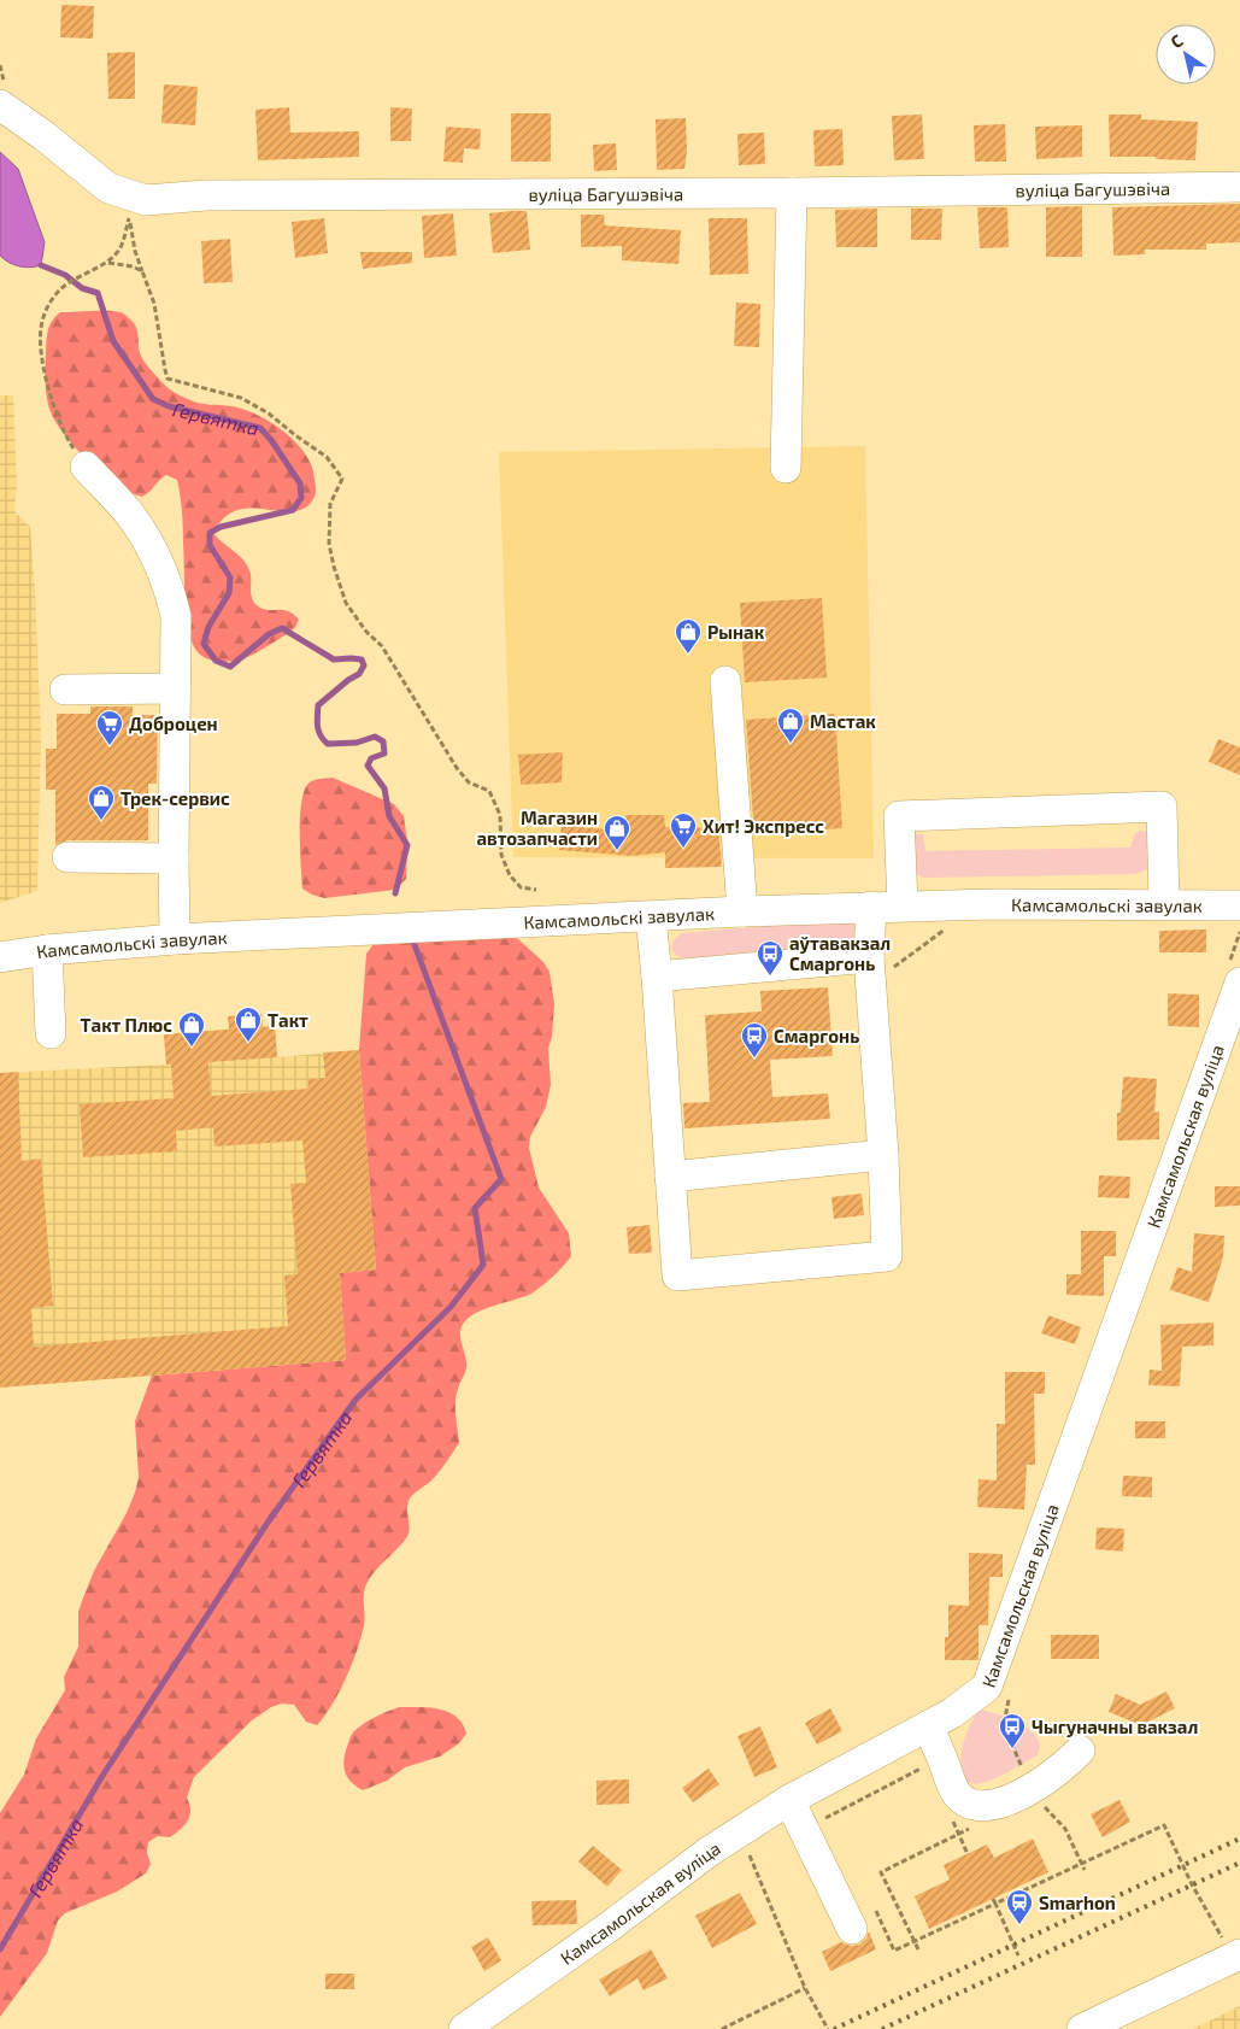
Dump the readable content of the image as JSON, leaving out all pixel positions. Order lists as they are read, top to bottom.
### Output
{
  "streets": {
    "street": ["вуліца Багушэвіча", "Камсамольскі завулак", "Камсамольская вуліца"]
  },
  "water": ["Гервятка"],
  "places": {
    "shop": [
      "Рынак",
      "Мастак",
      "Трек-сервис",
      "Магазин автозапчасти",
      "Такт",
      "Такт Плюс"
    ],
    "supermarket": ["Доброцен", "Хит! Экспресс"],
    "bus stop": ["аўтавакзал Смаргонь", "Смаргонь", "Чыгуначны вакзал"],
    "station": ["Smarhon"]
  },
  "north": "top left"
}
